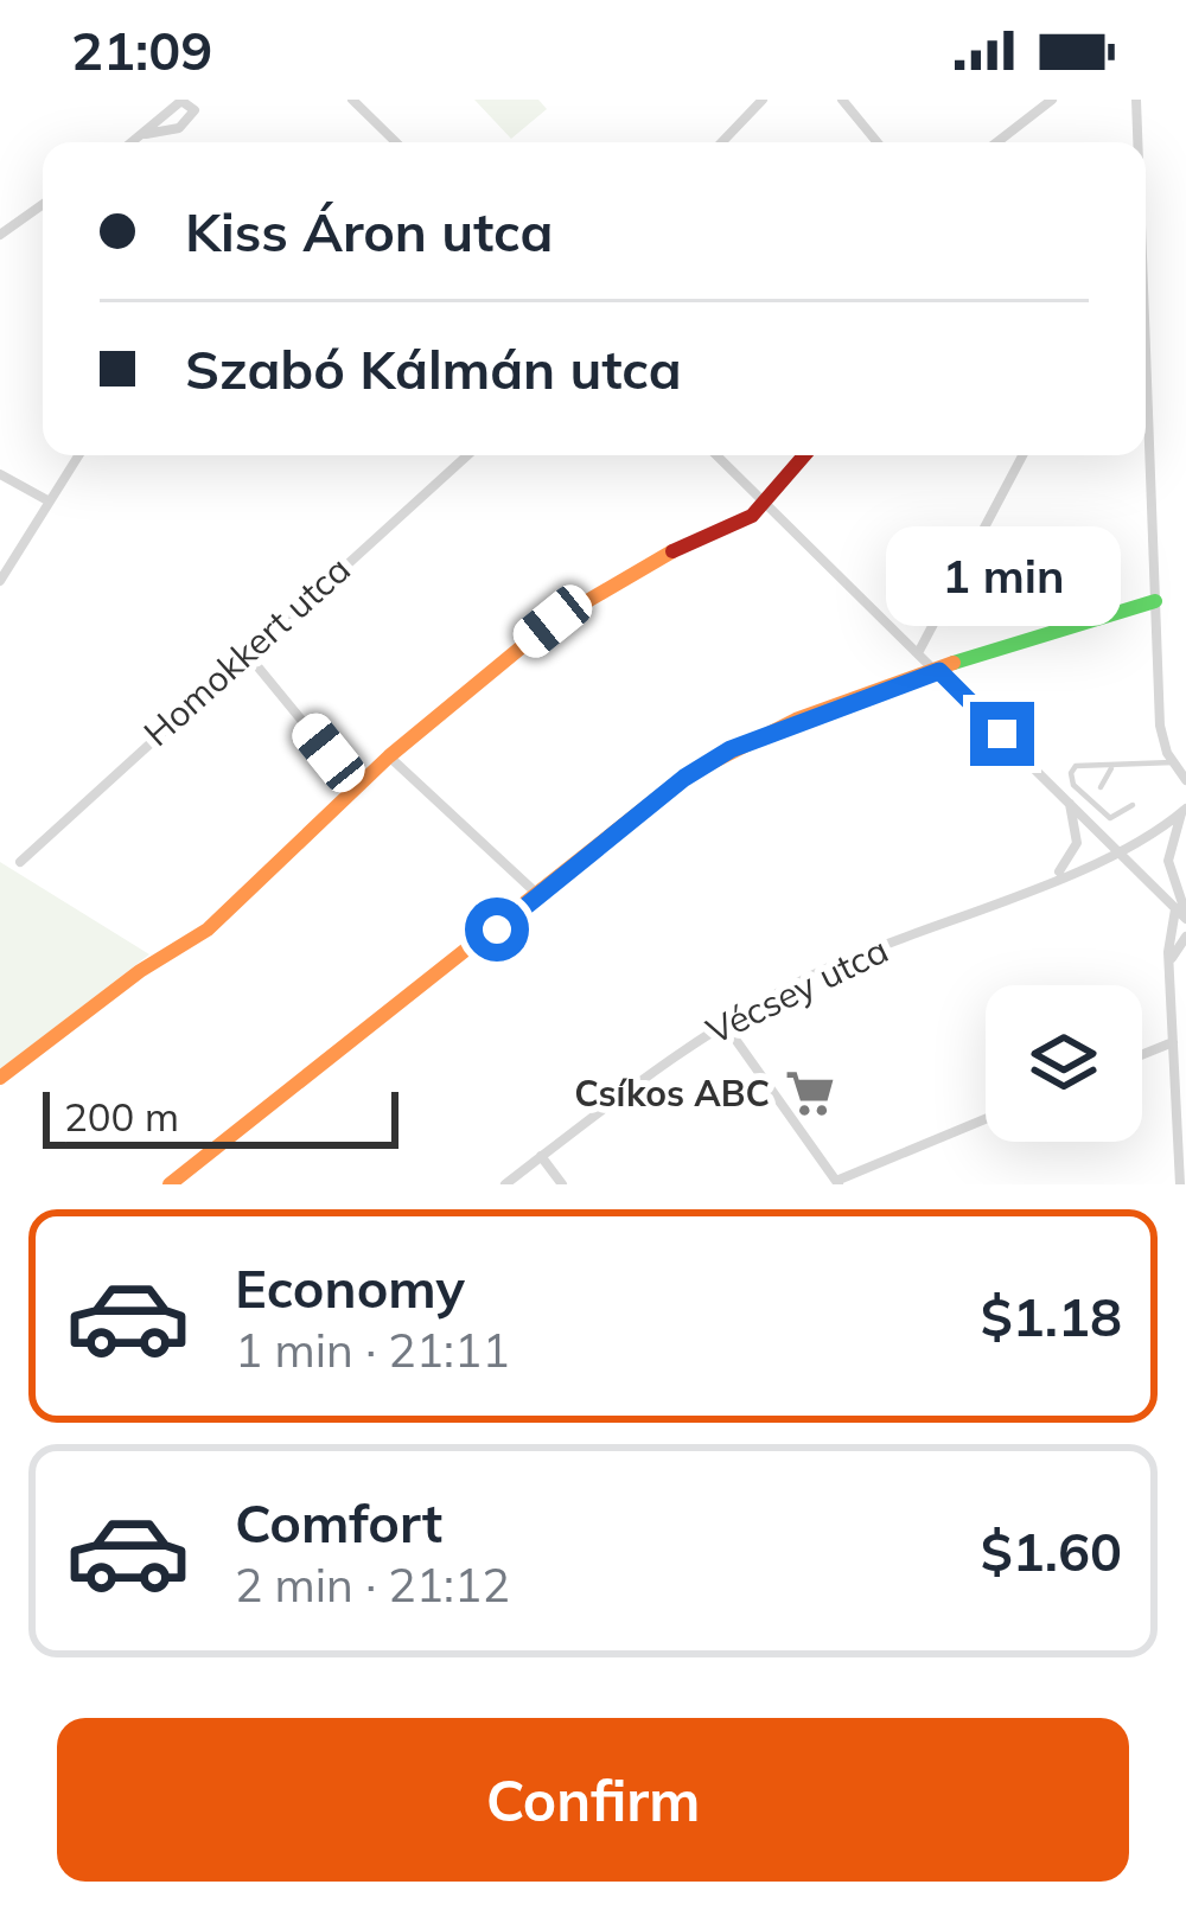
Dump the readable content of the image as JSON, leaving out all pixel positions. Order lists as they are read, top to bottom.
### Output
{
  "streets": {
    "street": ["Homokkert utca", "Vécsey utca"]
  },
  "places": {
    "supermarket": ["Csíkos ABC"]
  },
  "scale_bar": "200 m",
  "page": {
    "status": "21:09",
    "banner": ["Kiss Áron utca", "Szabó Kálmán utca"],
    "bubble": "1 min",
    "scale": "200 m",
    "list": [
      {
        "name": "Economy",
        "note": "1 min · 21:11",
        "value": "$1.18"
      },
      {
        "name": "Comfort",
        "note": "2 min · 21:12",
        "value": "$1.60"
      }
    ],
    "buttons": "Confirm"
  }
}
